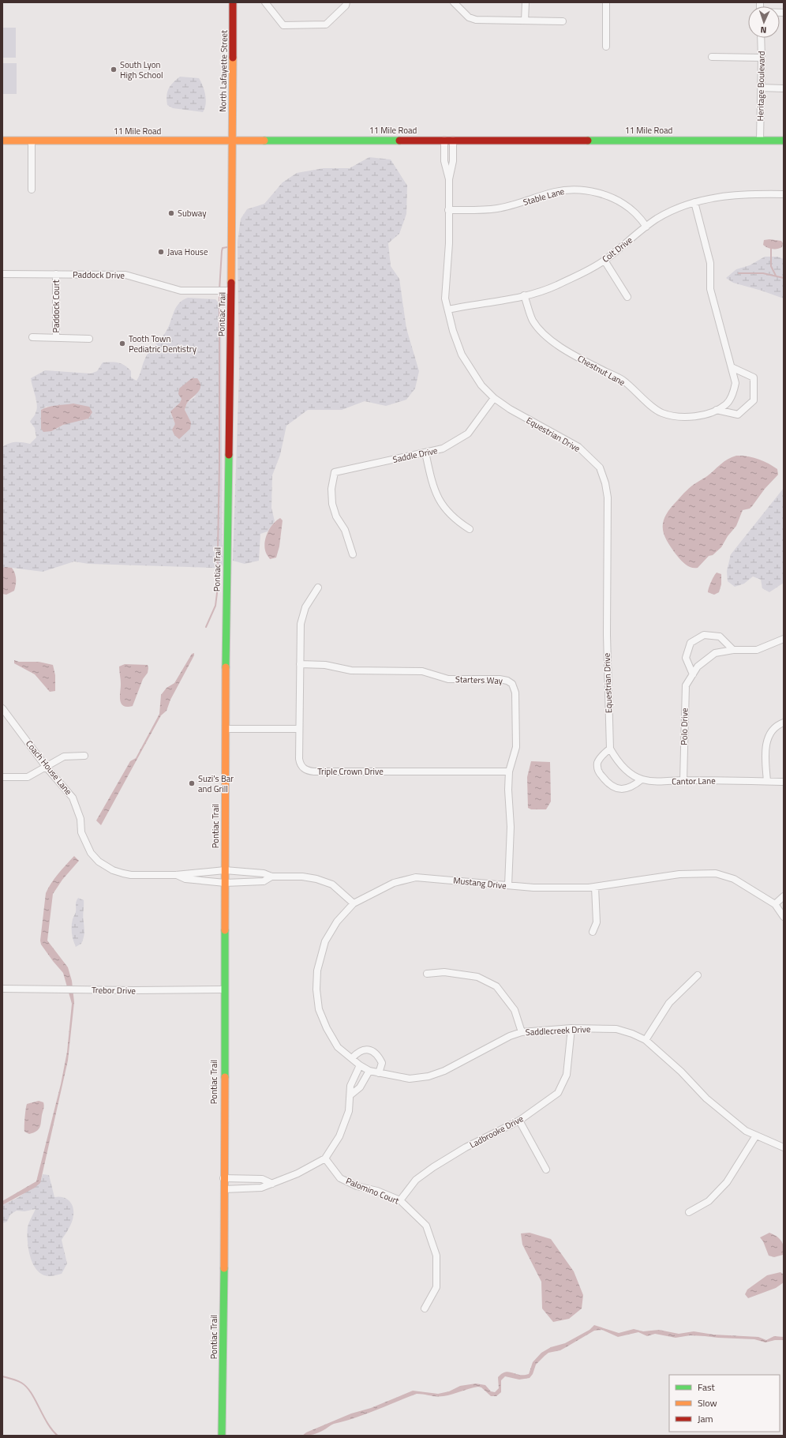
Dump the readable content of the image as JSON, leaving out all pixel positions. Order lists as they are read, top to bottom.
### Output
{
  "streets": {
    "main road": ["North Lafayette Street", "11 Mile Road", "Pontiac Trail"],
    "street": [
      "Heritage Boulevard",
      "Stable Lane",
      "Colt Drive",
      "Paddock Drive",
      "Paddock Court",
      "Chestnut Lane",
      "Equestrian Drive",
      "Saddle Drive",
      "Starters Way",
      "Polo Drive",
      "Coach House Lane",
      "Triple Crown Drive",
      "Cantor Lane",
      "Mustang Drive",
      "Trebor Drive",
      "Saddlecreek Drive",
      "Ladbrooke Drive",
      "Palomino Court"
    ]
  },
  "crossings": [
    ["North Lafayette Street", "11 Mile Road"],
    ["North Lafayette Street", "Pontiac Trail"],
    ["Heritage Boulevard", "11 Mile Road"],
    ["11 Mile Road", "Pontiac Trail"],
    ["11 Mile Road", "Equestrian Drive"],
    ["Stable Lane", "Colt Drive"],
    ["Stable Lane", "Equestrian Drive"],
    ["Colt Drive", "Chestnut Lane"],
    ["Colt Drive", "Equestrian Drive"],
    ["Paddock Drive", "Paddock Court"],
    ["Paddock Drive", "Pontiac Trail"],
    ["Pontiac Trail", "Coach House Lane"],
    ["Pontiac Trail", "Trebor Drive"],
    ["Equestrian Drive", "Saddle Drive"],
    ["Starters Way", "Triple Crown Drive"],
    ["Starters Way", "Mustang Drive"],
    ["Polo Drive", "Cantor Lane"],
    ["Mustang Drive", "Saddlecreek Drive"],
    ["Saddlecreek Drive", "Ladbrooke Drive"],
    ["Ladbrooke Drive", "Palomino Court"]
  ],
  "places": [
    "South Lyon High School",
    "Subway",
    "Java House",
    "Tooth Town Pediatric Dentistry",
    "Suzi's Bar and Grill"
  ],
  "legend": ["Fast", "Slow", "Jam"],
  "north": "bottom"
}
